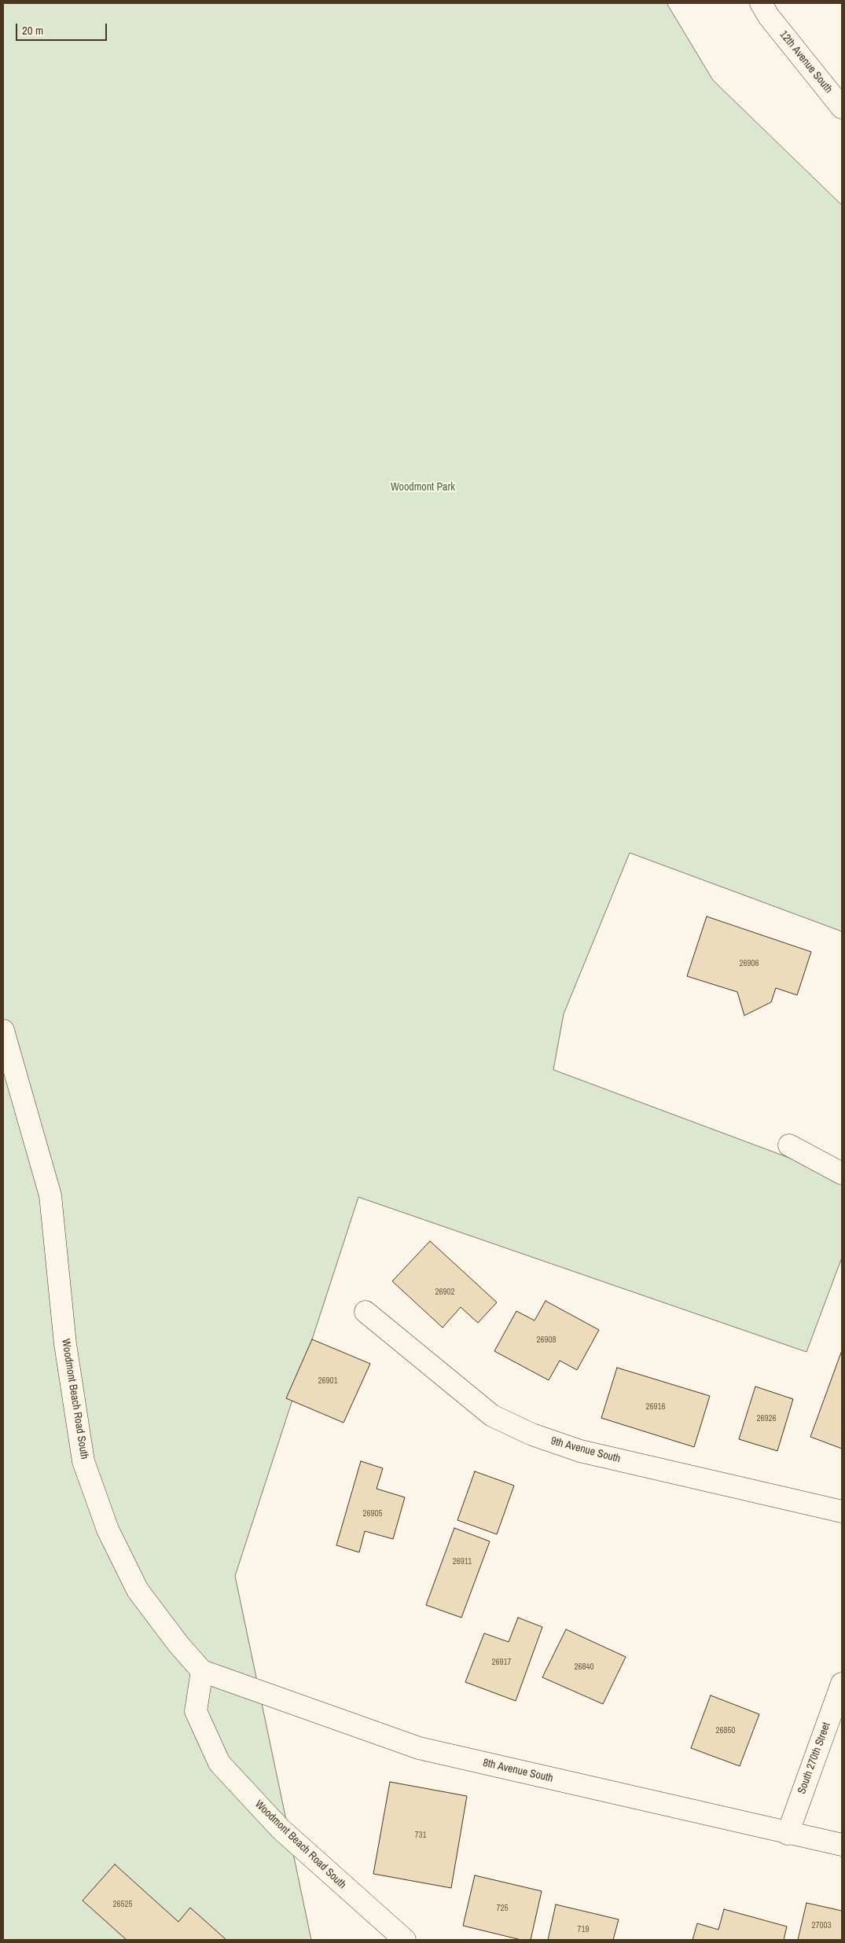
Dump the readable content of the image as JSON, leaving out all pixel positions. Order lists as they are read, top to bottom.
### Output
{
  "streets": {
    "street": [
      "12th Avenue South",
      "Woodmont Beach Road South",
      "9th Avenue South",
      "South 270th Street",
      "8th Avenue South"
    ]
  },
  "crossings": [
    ["Woodmont Beach Road South", "8th Avenue South"],
    ["South 270th Street", "8th Avenue South"]
  ],
  "parks": ["Woodmont Park"],
  "house_numbers": [
    "26906",
    "26902",
    "26908",
    "26901",
    "26916",
    "26926",
    "26905",
    "26911",
    "26917",
    "26840",
    "26850",
    "731",
    "26525",
    "725",
    "27003",
    "719"
  ],
  "scale_bar": "20 m"
}
